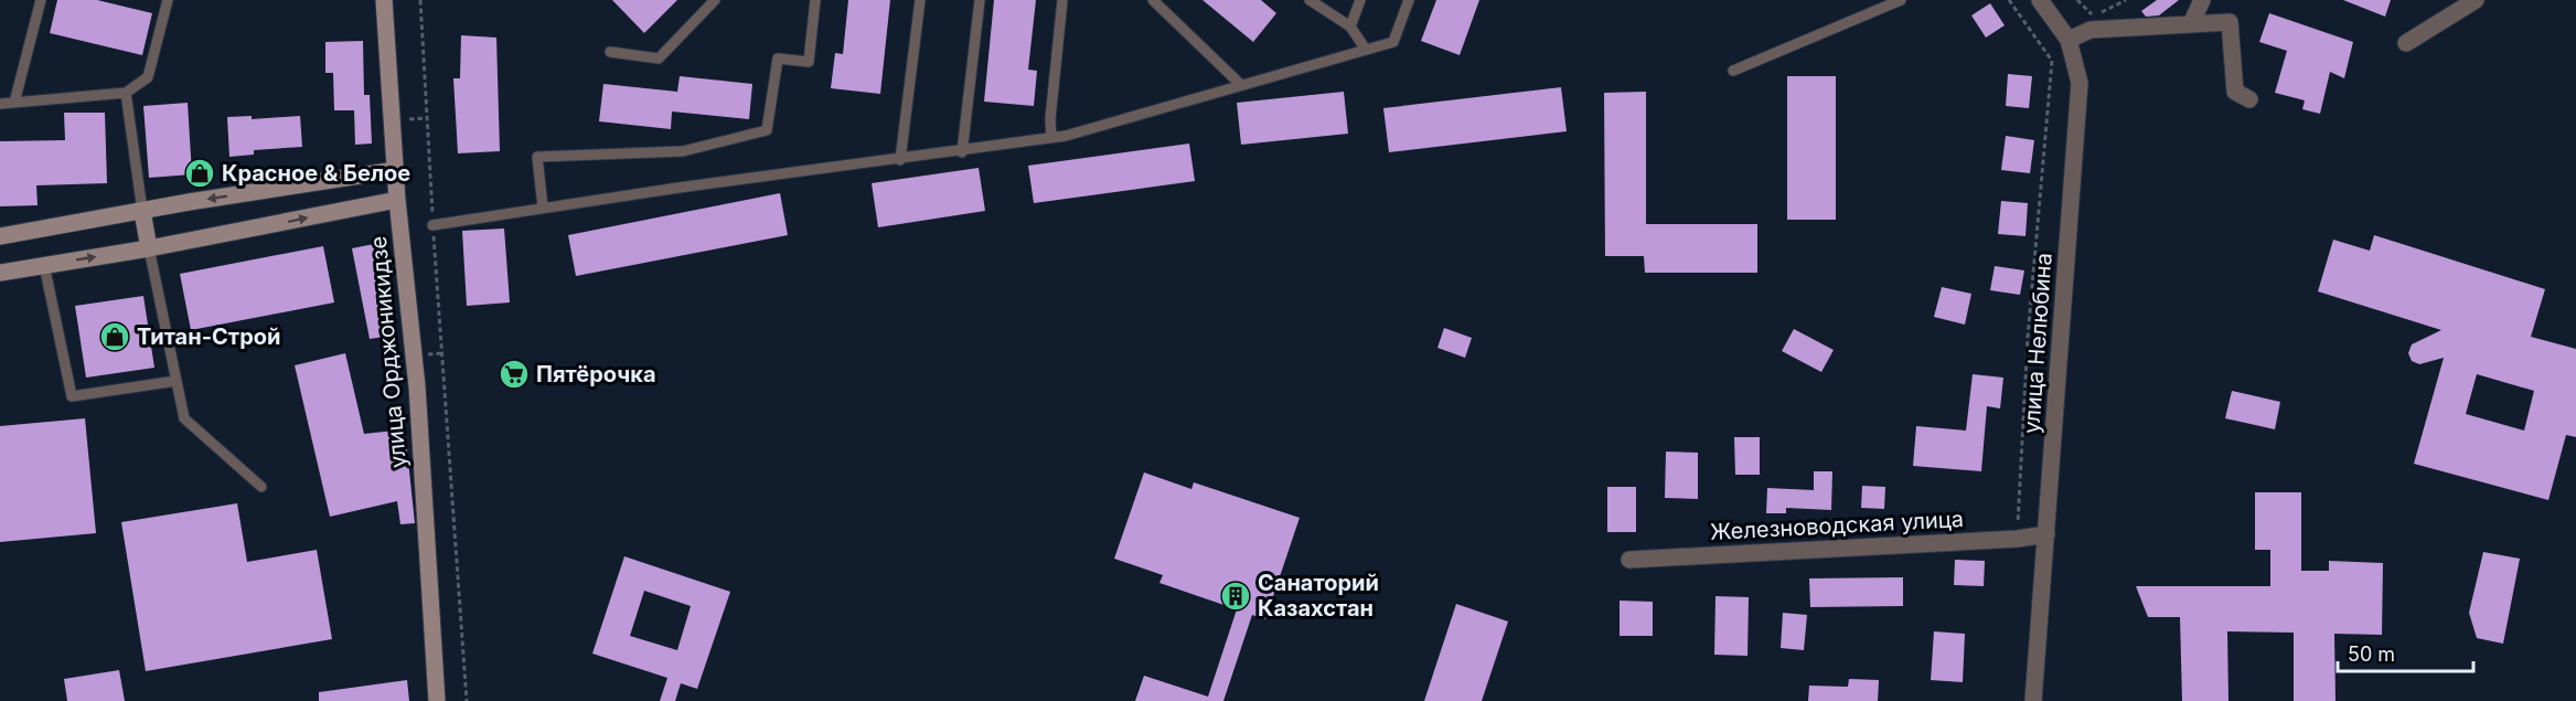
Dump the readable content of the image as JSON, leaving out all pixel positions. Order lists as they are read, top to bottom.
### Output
{
  "streets": {
    "street": ["улица Нелюбина", "улица Орджоникидзе", "Железноводская улица"]
  },
  "crossings": [
    ["улица Нелюбина", "Железноводская улица"]
  ],
  "places": {
    "shop": ["Красное & Белое", "Титан-Строй"],
    "supermarket": ["Пятёрочка"],
    "building": ["Санаторий Казахстан"]
  },
  "scale_bar": "50 m"
}
